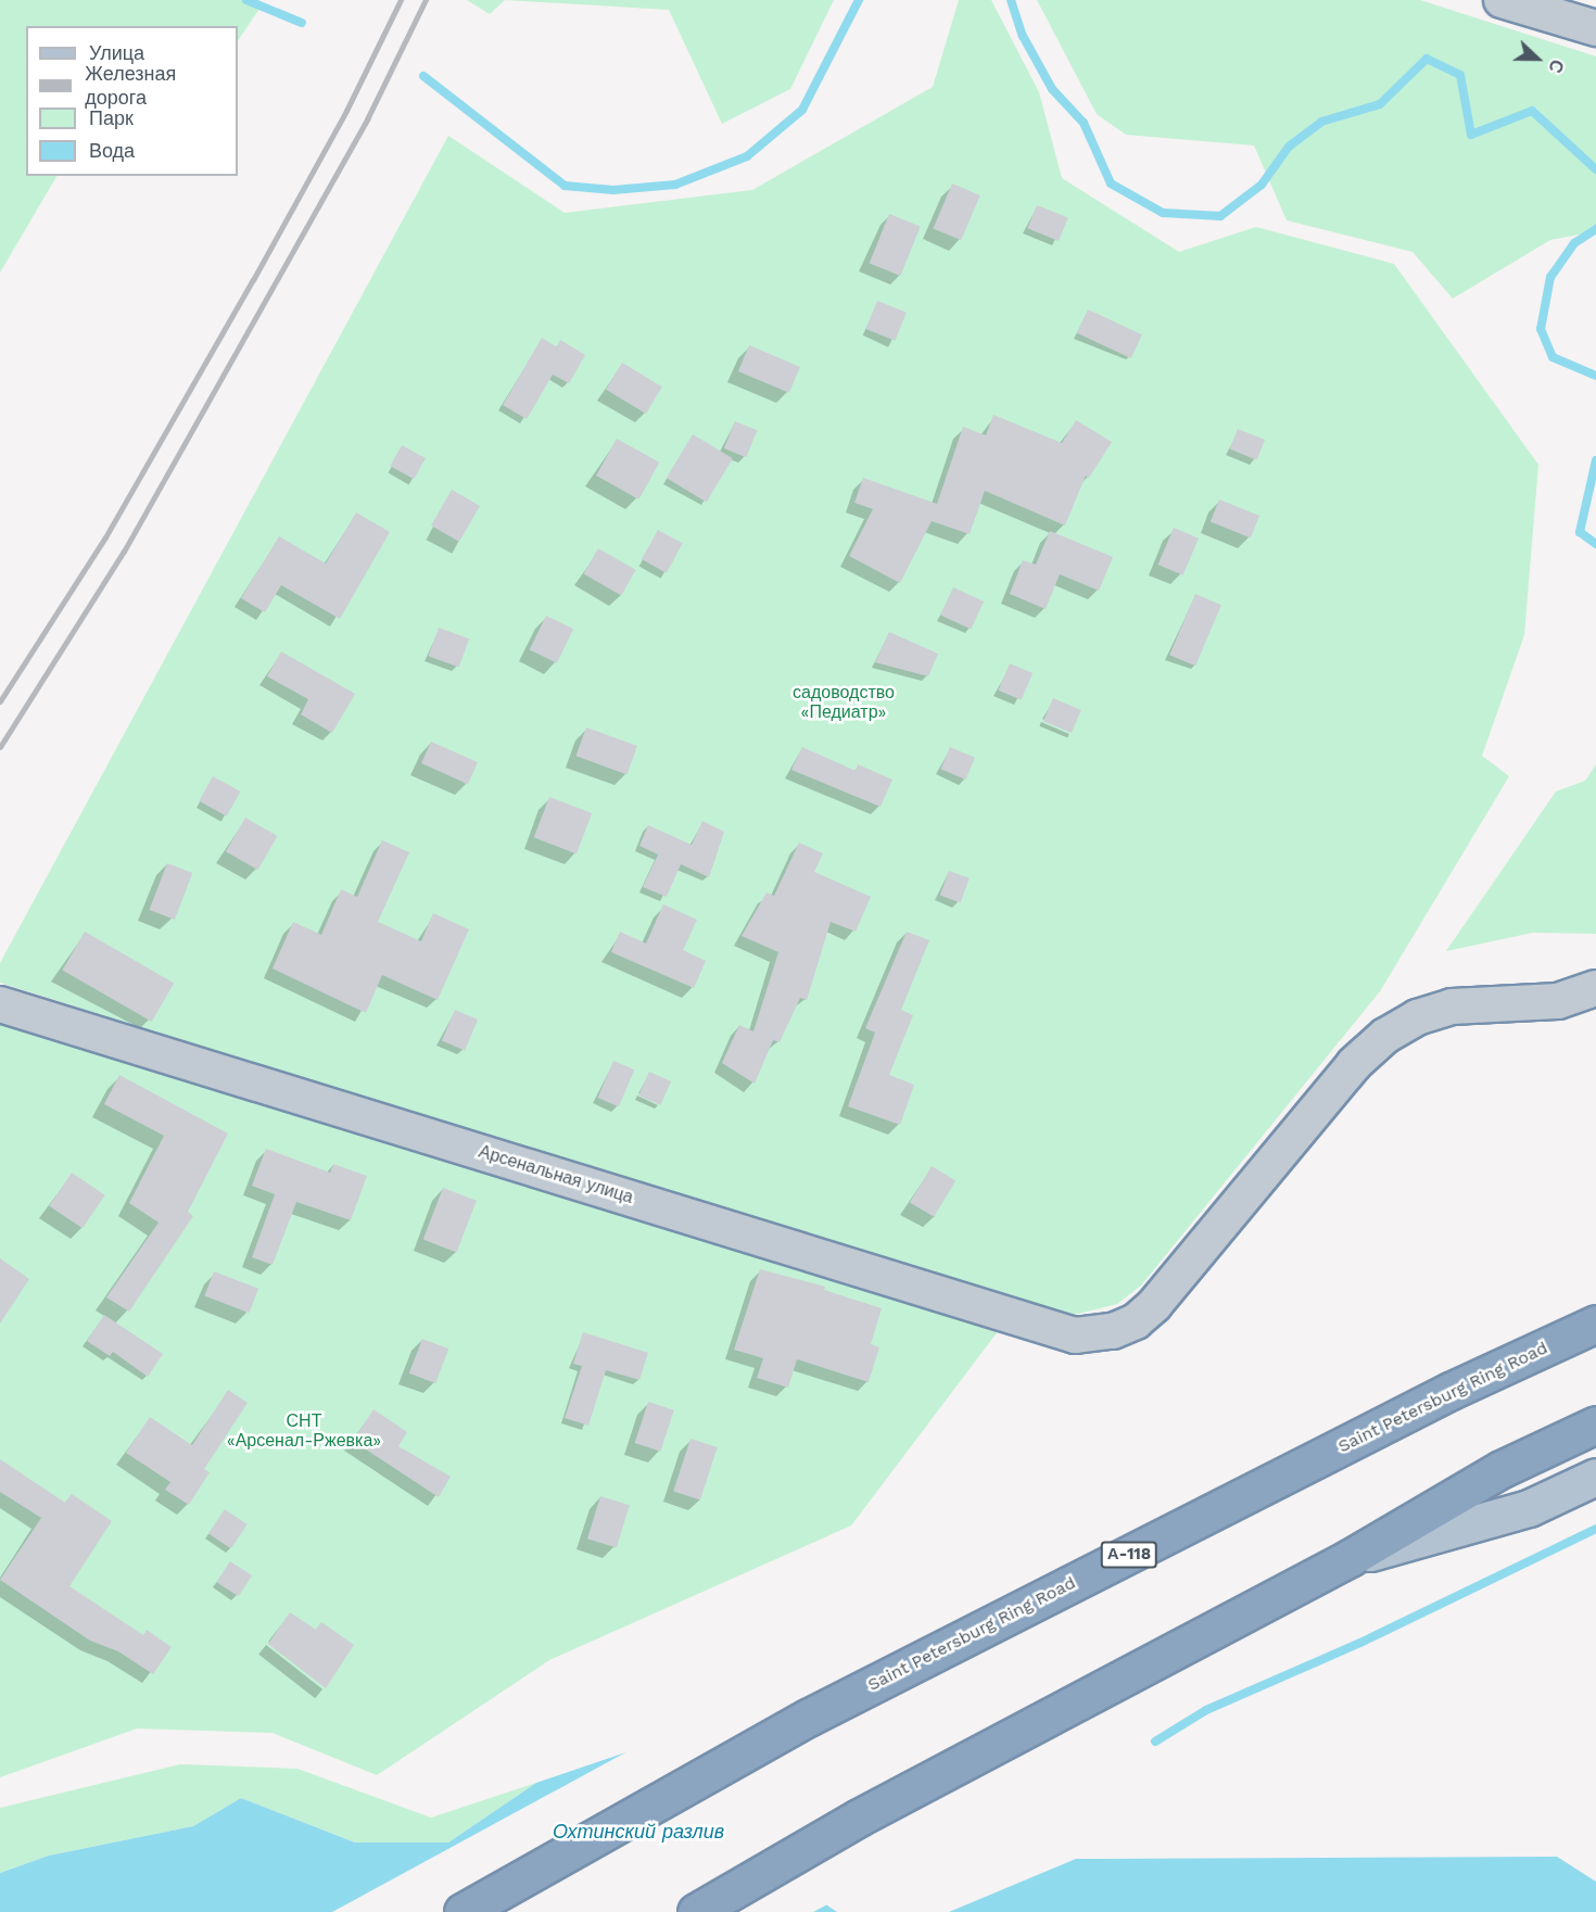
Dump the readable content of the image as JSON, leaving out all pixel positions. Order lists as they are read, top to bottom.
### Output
{
  "streets": {
    "highway": ["Saint Petersburg Ring Road", "А-118"],
    "street": ["Арсенальная улица"]
  },
  "water": ["Охтинский разлив"],
  "parks": ["садоводство «Педиатр»", "СНТ «Арсенал-Ржевка»"],
  "legend": [
    "Улица",
    "Железная дорога",
    "Парк",
    "Вода"
  ],
  "north": "right"
}
